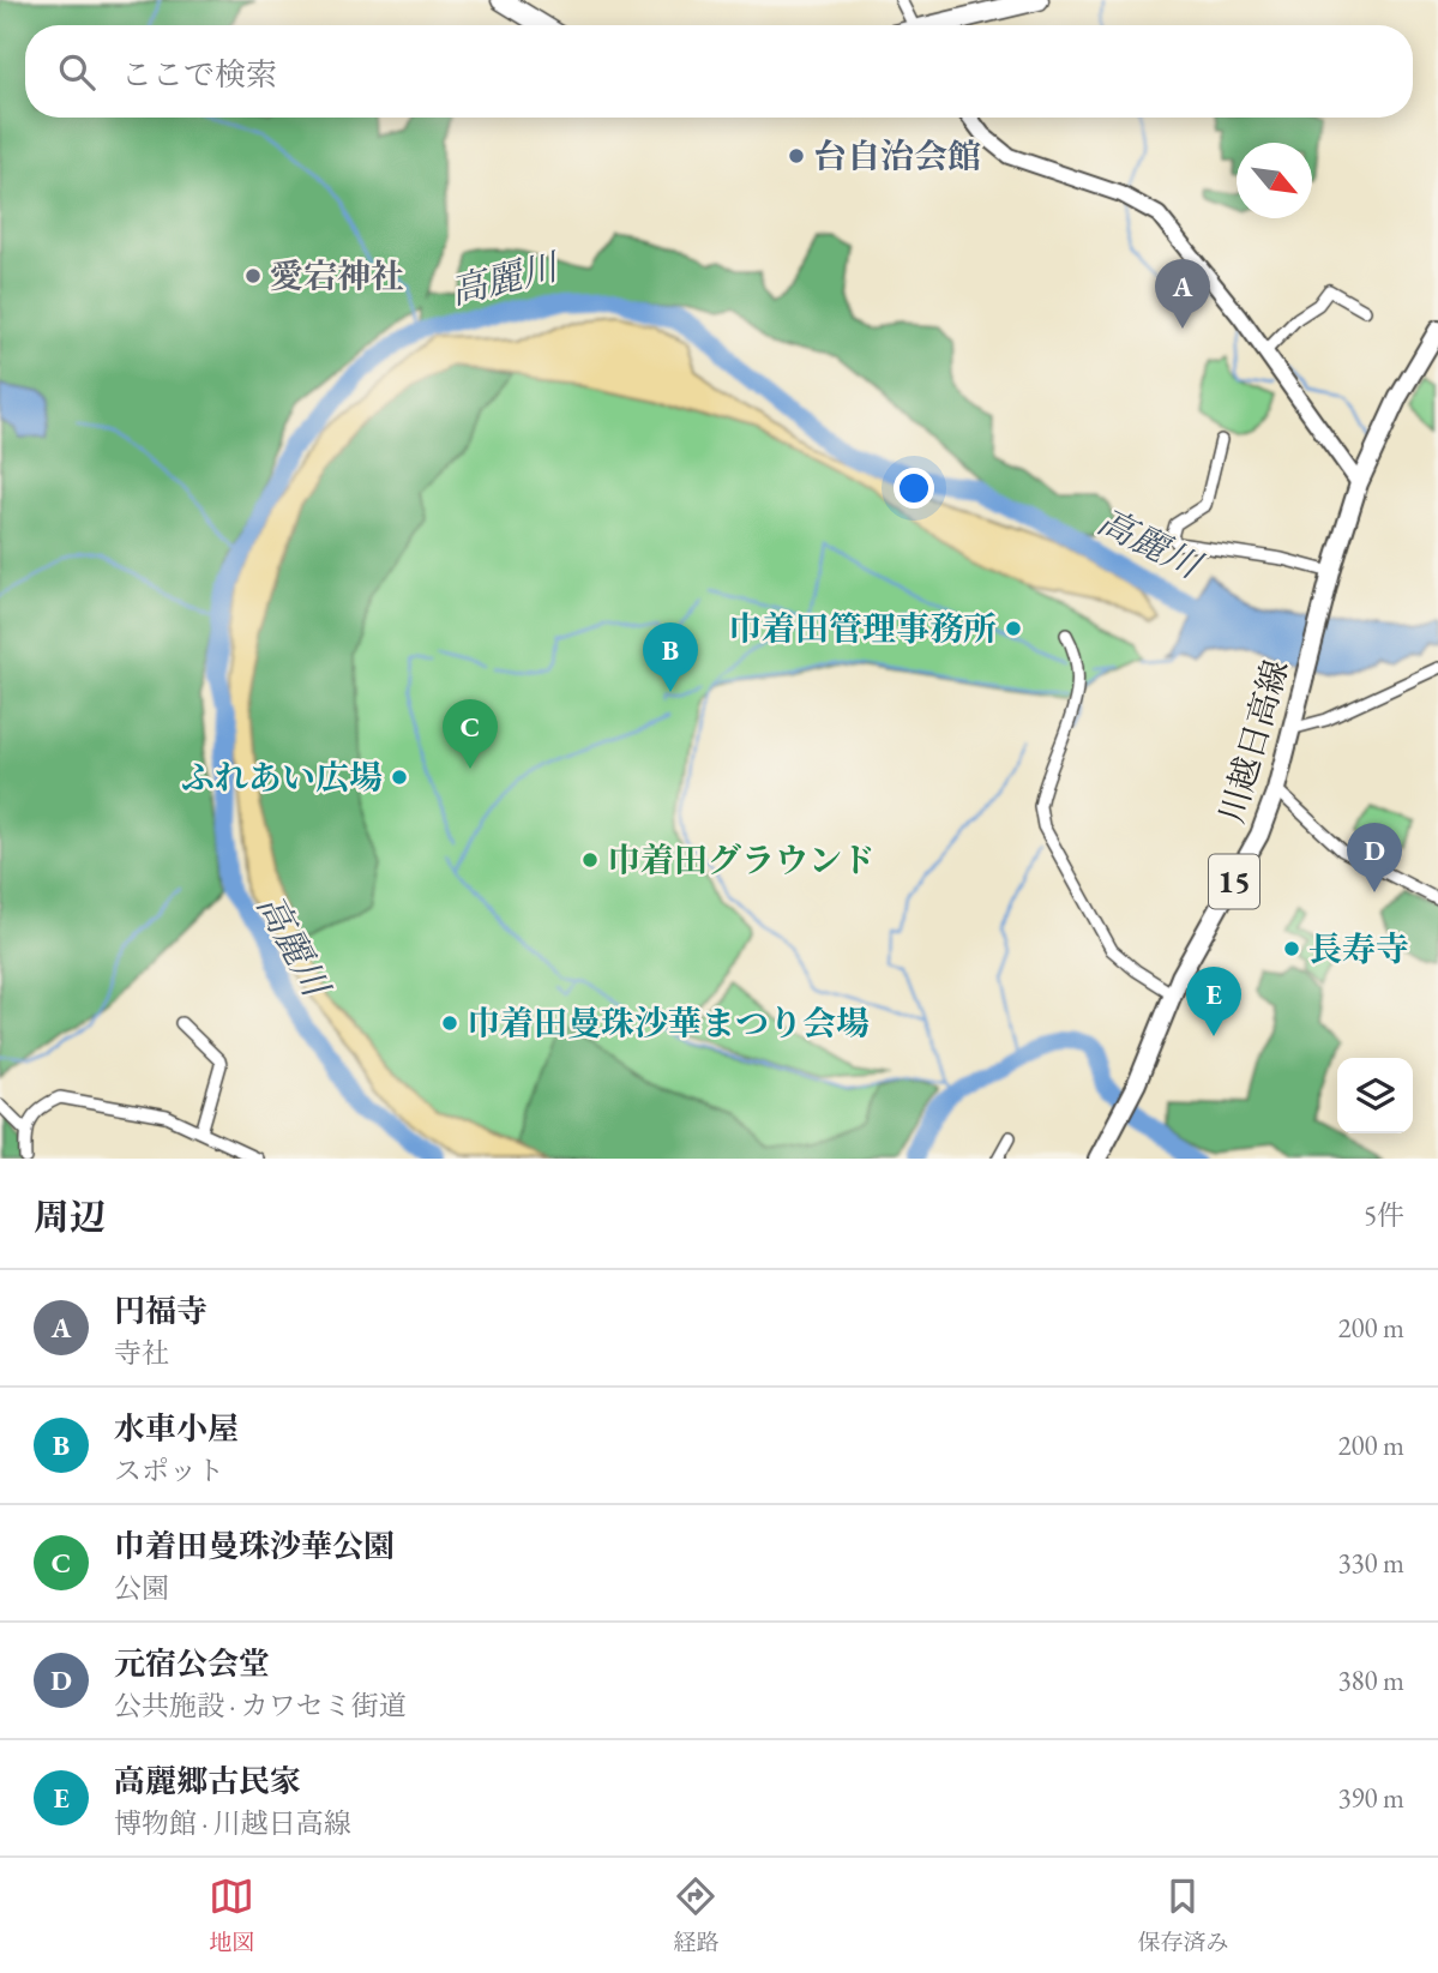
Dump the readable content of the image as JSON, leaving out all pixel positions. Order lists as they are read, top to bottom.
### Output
{
  "streets": {
    "main road": ["川越日高線", "15"]
  },
  "water": ["高麗川"],
  "places": [
    "台自治会館",
    "愛宕神社",
    "巾着田管理事務所",
    "ふれあい広場",
    "巾着田グラウンド",
    "長寿寺",
    "巾着田曼珠沙華まつり会場"
  ],
  "north": "bottom right",
  "page": {
    "search": "ここで検索",
    "pins": [
      "A",
      "B",
      "C",
      "D",
      "E"
    ],
    "heading": ["周辺", "5件"],
    "list": [
      {
        "mark": "A",
        "name": "円福寺",
        "note": "寺社",
        "value": "200 m"
      },
      {
        "mark": "B",
        "name": "水車小屋",
        "note": "スポット",
        "value": "200 m"
      },
      {
        "mark": "C",
        "name": "巾着田曼珠沙華公園",
        "note": "公園",
        "value": "330 m"
      },
      {
        "mark": "D",
        "name": "元宿公会堂",
        "note": "公共施設 · カワセミ街道",
        "value": "380 m"
      },
      {
        "mark": "E",
        "name": "高麗郷古民家",
        "note": "博物館 · 川越日高線",
        "value": "390 m"
      }
    ],
    "nav": ["地図", "経路", "保存済み"]
  }
}
